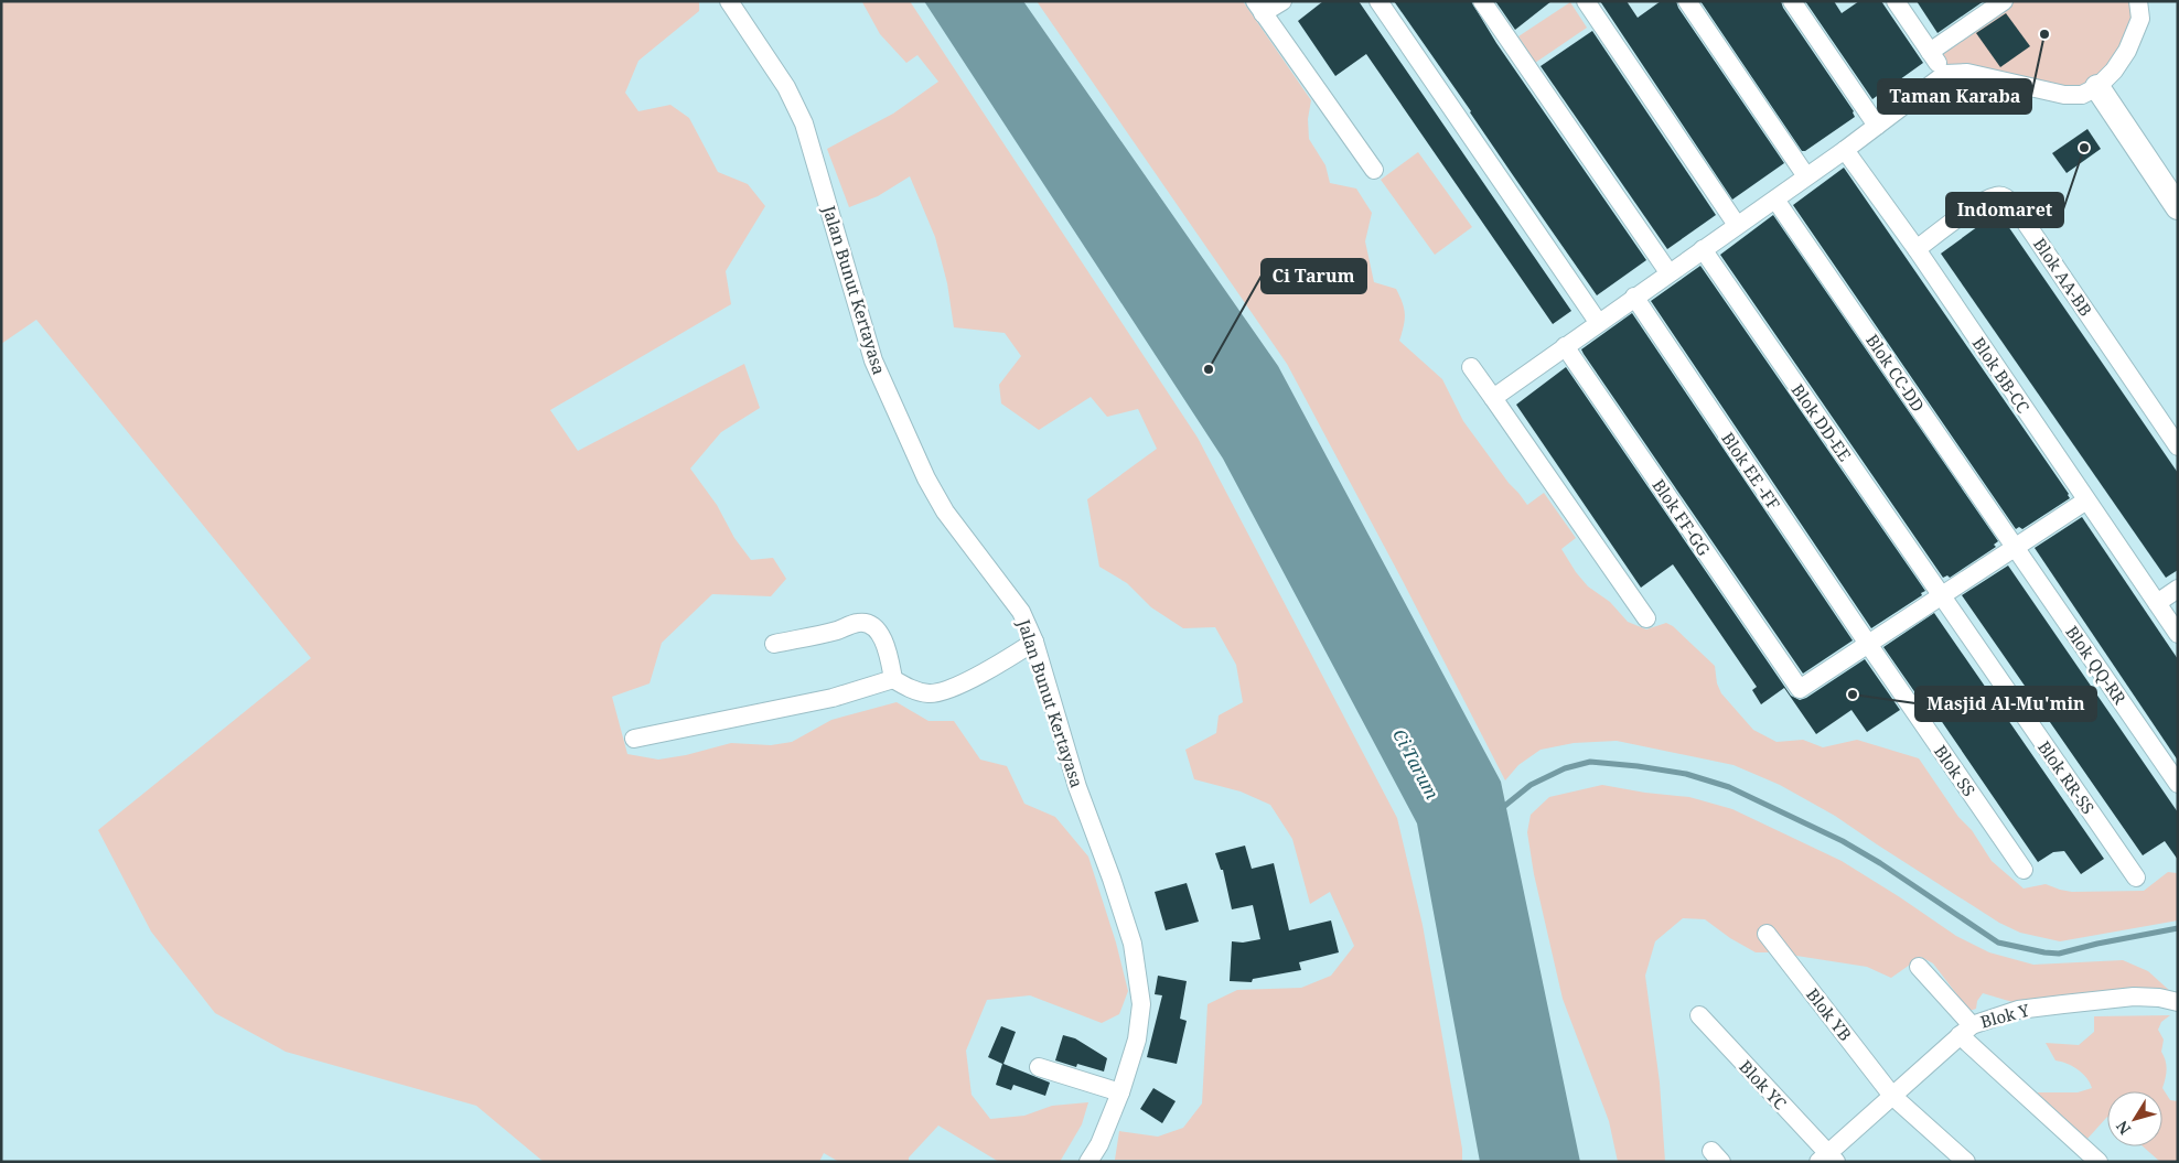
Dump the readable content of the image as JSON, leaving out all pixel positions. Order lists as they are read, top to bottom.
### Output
{
  "streets": {
    "street": [
      "Blok AA-BB",
      "Jalan Bunut Kertayasa",
      "Blok CC-DD",
      "Blok BB-CC",
      "Blok DD-EE",
      "Blok EE -FF",
      "Blok FF-GG",
      "Blok QQ-RR",
      "Blok SS",
      "Blok RR-SS",
      "Blok YB",
      "Blok Y",
      "Blok YC"
    ]
  },
  "crossings": [
    ["Blok AA-BB", "Blok BB-CC"],
    ["Blok CC-DD", "Blok QQ-RR"],
    ["Blok DD-EE", "Blok RR-SS"],
    ["Blok EE -FF", "Blok FF-GG"],
    ["Blok EE -FF", "Blok SS"],
    ["Blok FF-GG", "Blok SS"],
    ["Blok YB", "Blok Y"],
    ["Blok Y", "Blok YC"]
  ],
  "water": ["Ci Tarum"],
  "places": [
    "Taman Karaba",
    "Indomaret",
    "Ci Tarum",
    "Masjid Al-Mu'min"
  ],
  "north": "bottom left"
}
